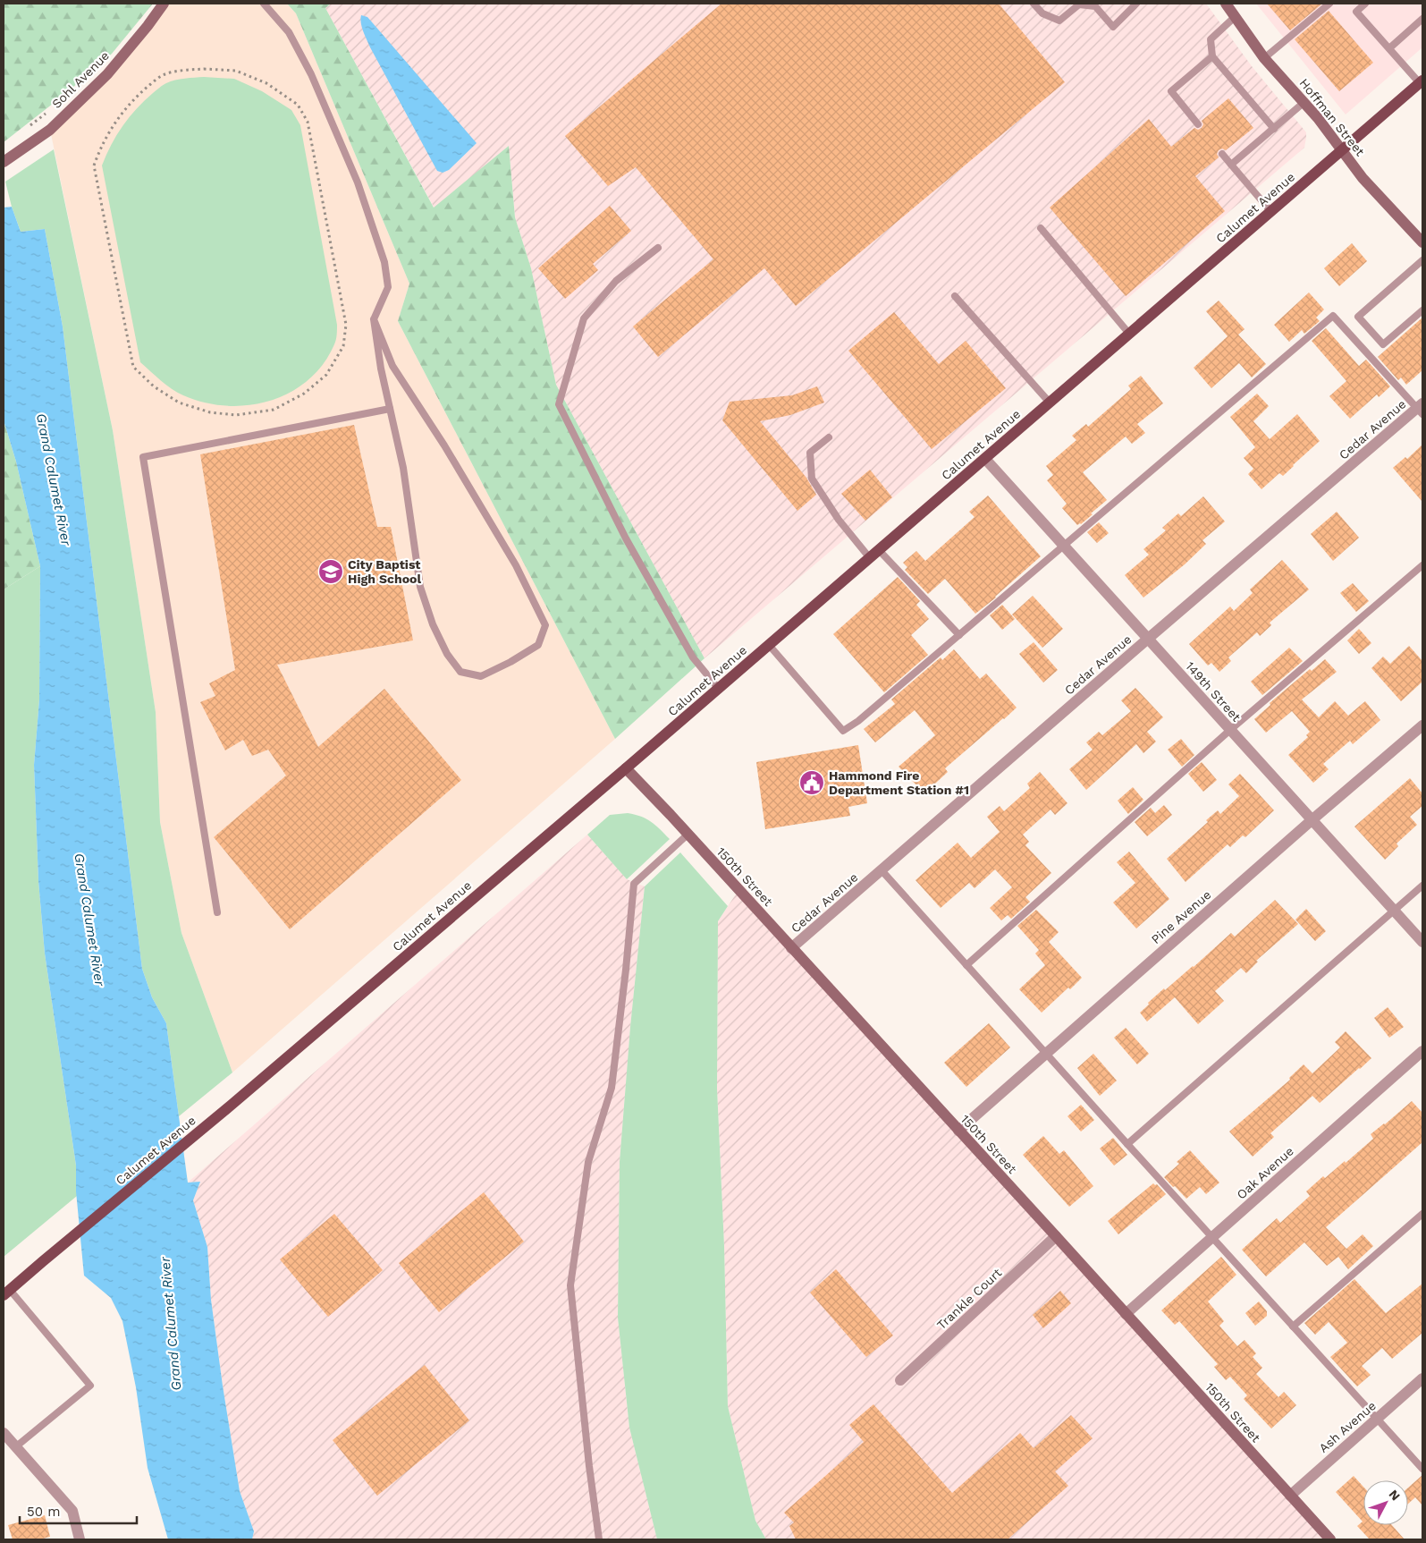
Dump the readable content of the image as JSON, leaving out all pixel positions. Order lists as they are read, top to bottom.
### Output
{
  "streets": {
    "main road": ["Calumet Avenue"],
    "street": [
      "Sohl Avenue",
      "Hoffman Street",
      "Cedar Avenue",
      "149th Street",
      "150th Street",
      "Pine Avenue",
      "Oak Avenue",
      "Trankle Court",
      "Ash Avenue"
    ]
  },
  "crossings": [
    ["Hoffman Street", "Calumet Avenue"],
    ["Calumet Avenue", "149th Street"],
    ["Calumet Avenue", "150th Street"],
    ["Cedar Avenue", "149th Street"],
    ["Cedar Avenue", "150th Street"],
    ["149th Street", "Pine Avenue"],
    ["150th Street", "Pine Avenue"],
    ["150th Street", "Oak Avenue"],
    ["150th Street", "Trankle Court"],
    ["150th Street", "Ash Avenue"]
  ],
  "water": ["Grand Calumet River"],
  "places": {
    "school or university": ["City Baptist High School"],
    "public building": ["Hammond Fire Department Station #1"]
  },
  "scale_bar": "50 m",
  "north": "top right"
}
